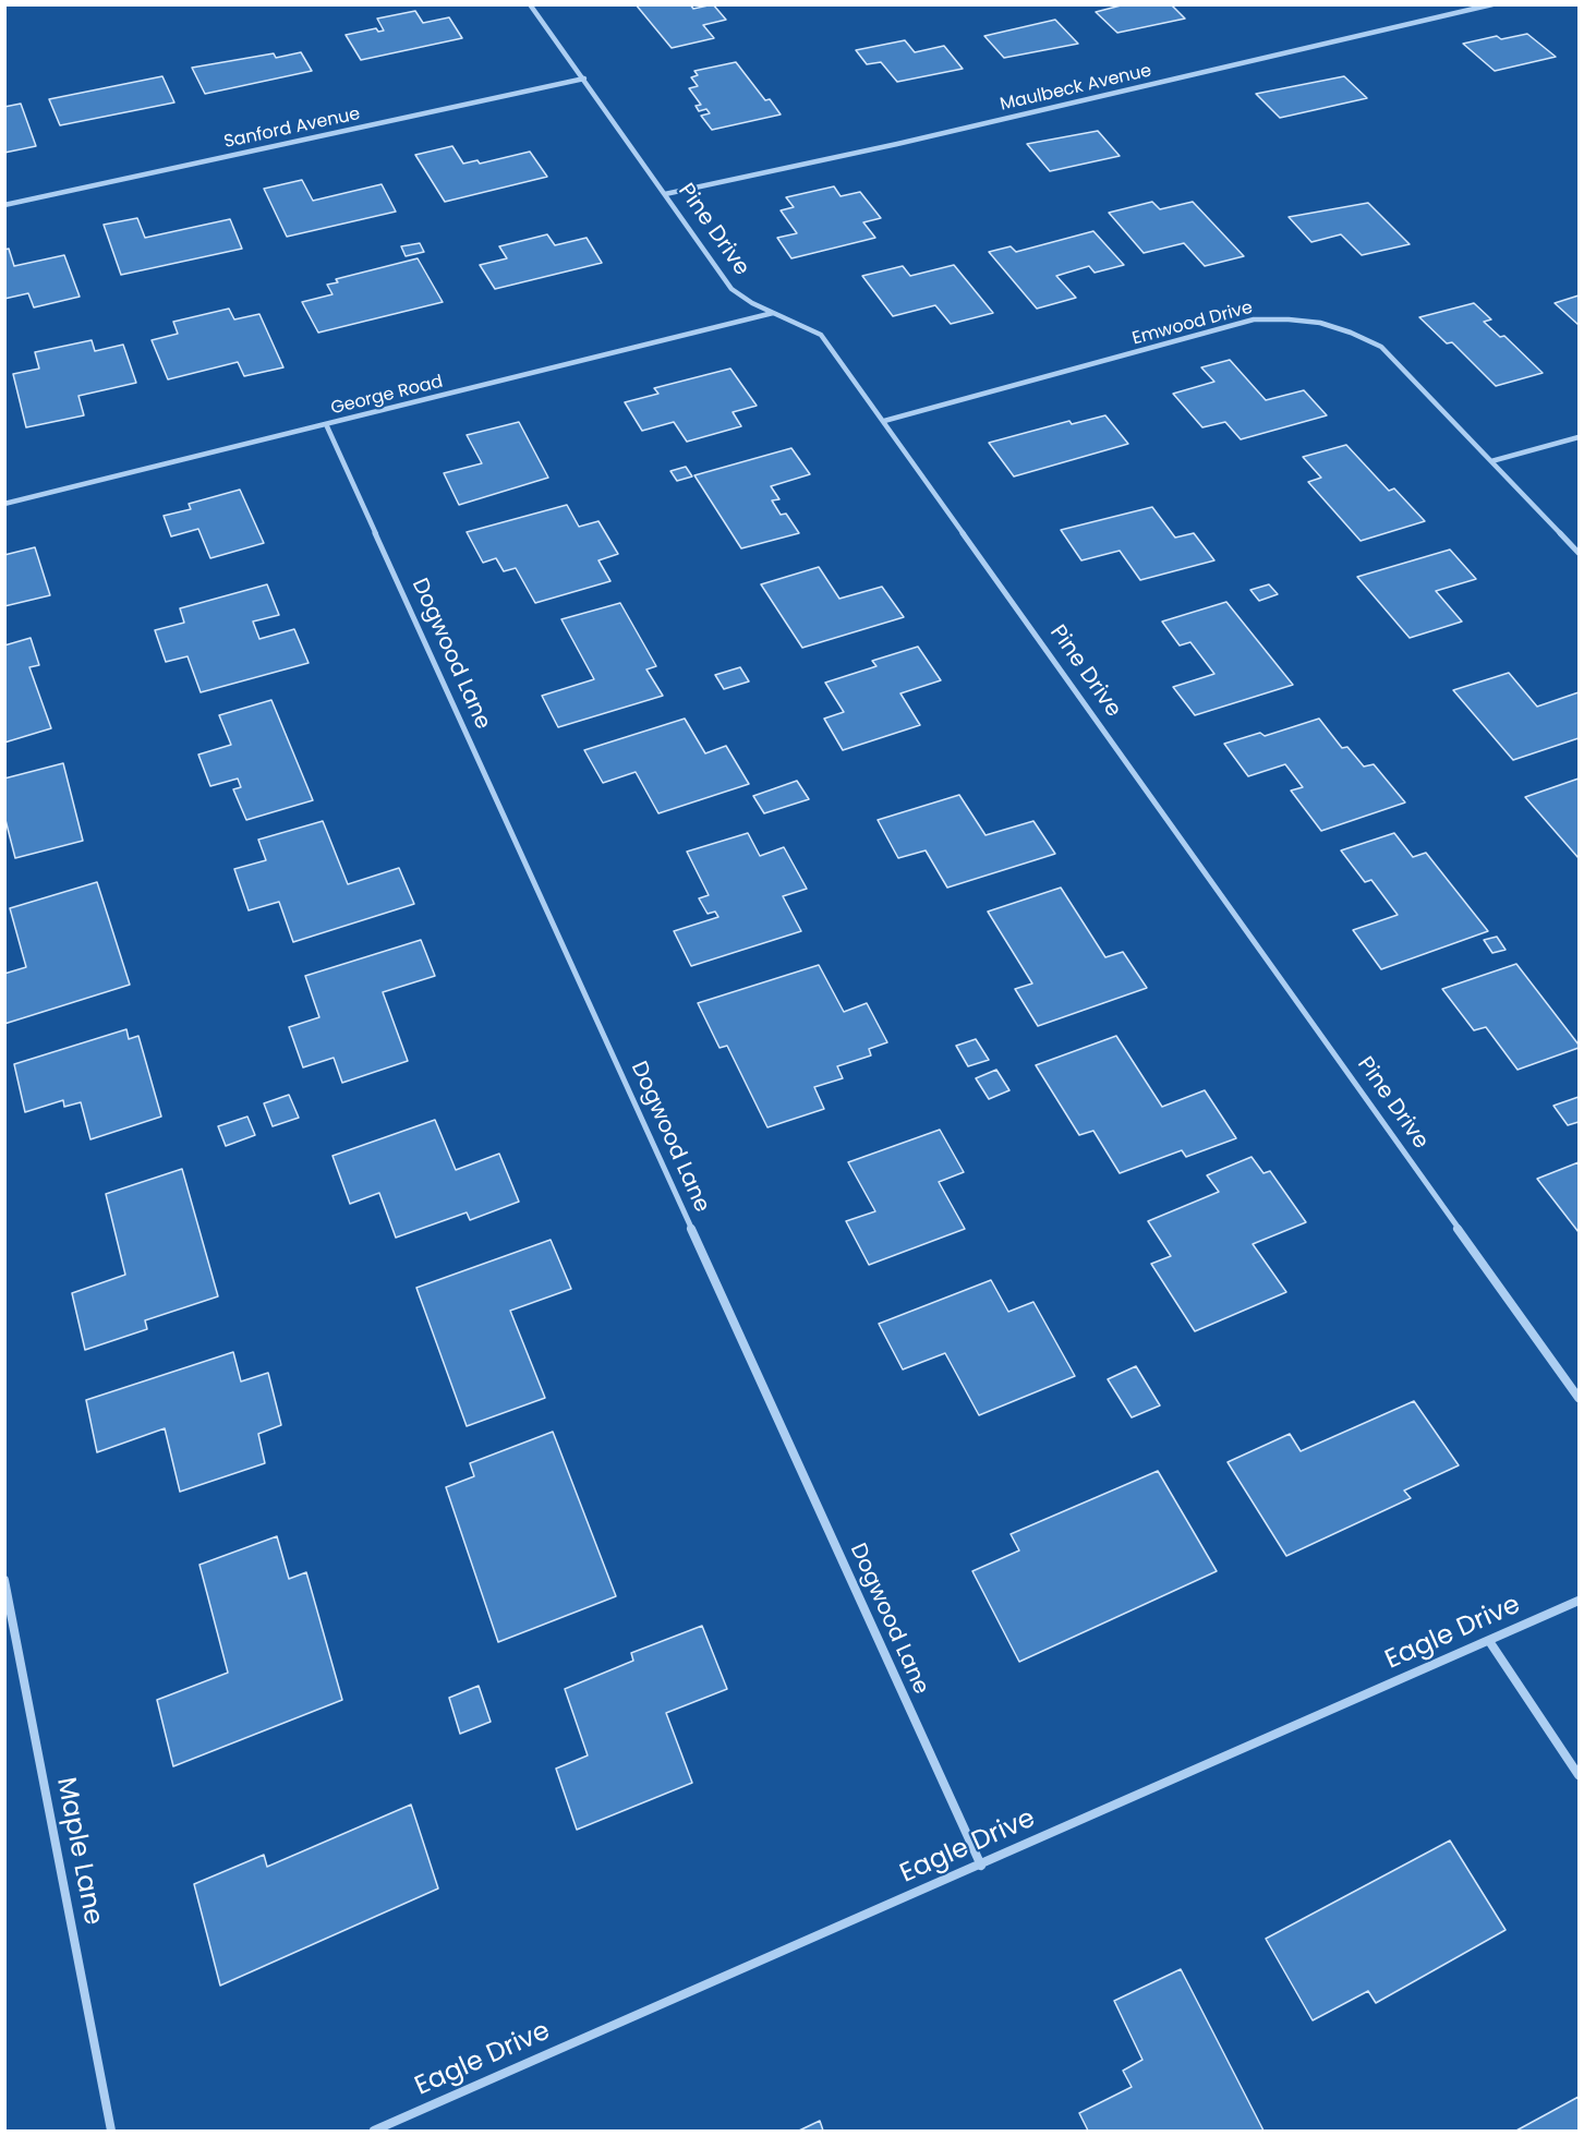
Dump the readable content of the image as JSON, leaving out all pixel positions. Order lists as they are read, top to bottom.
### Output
{
  "streets": {
    "street": [
      "Maulbeck Avenue",
      "Sanford Avenue",
      "Pine Drive",
      "Emwood Drive",
      "George Road",
      "Dogwood Lane",
      "Eagle Drive",
      "Maple Lane"
    ]
  },
  "crossings": [
    ["Maulbeck Avenue", "Pine Drive"],
    ["Sanford Avenue", "Pine Drive"],
    ["Pine Drive", "Emwood Drive"],
    ["Pine Drive", "George Road"],
    ["George Road", "Dogwood Lane"],
    ["Dogwood Lane", "Eagle Drive"]
  ]
}
